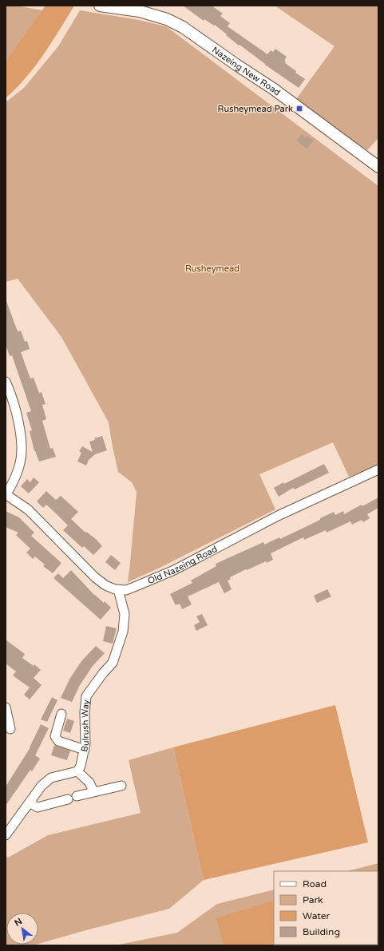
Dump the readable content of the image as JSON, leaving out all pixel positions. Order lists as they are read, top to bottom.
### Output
{
  "streets": {
    "main road": ["Nazeing New Road"],
    "street": ["Old Nazeing Road", "Bulrush Way"]
  },
  "crossings": [
    ["Old Nazeing Road", "Bulrush Way"]
  ],
  "parks": ["Rusheymead"],
  "places": {
    "transit": ["Rusheymead Park"]
  },
  "legend": [
    "Road",
    "Park",
    "Water",
    "Building"
  ],
  "north": "top left"
}
